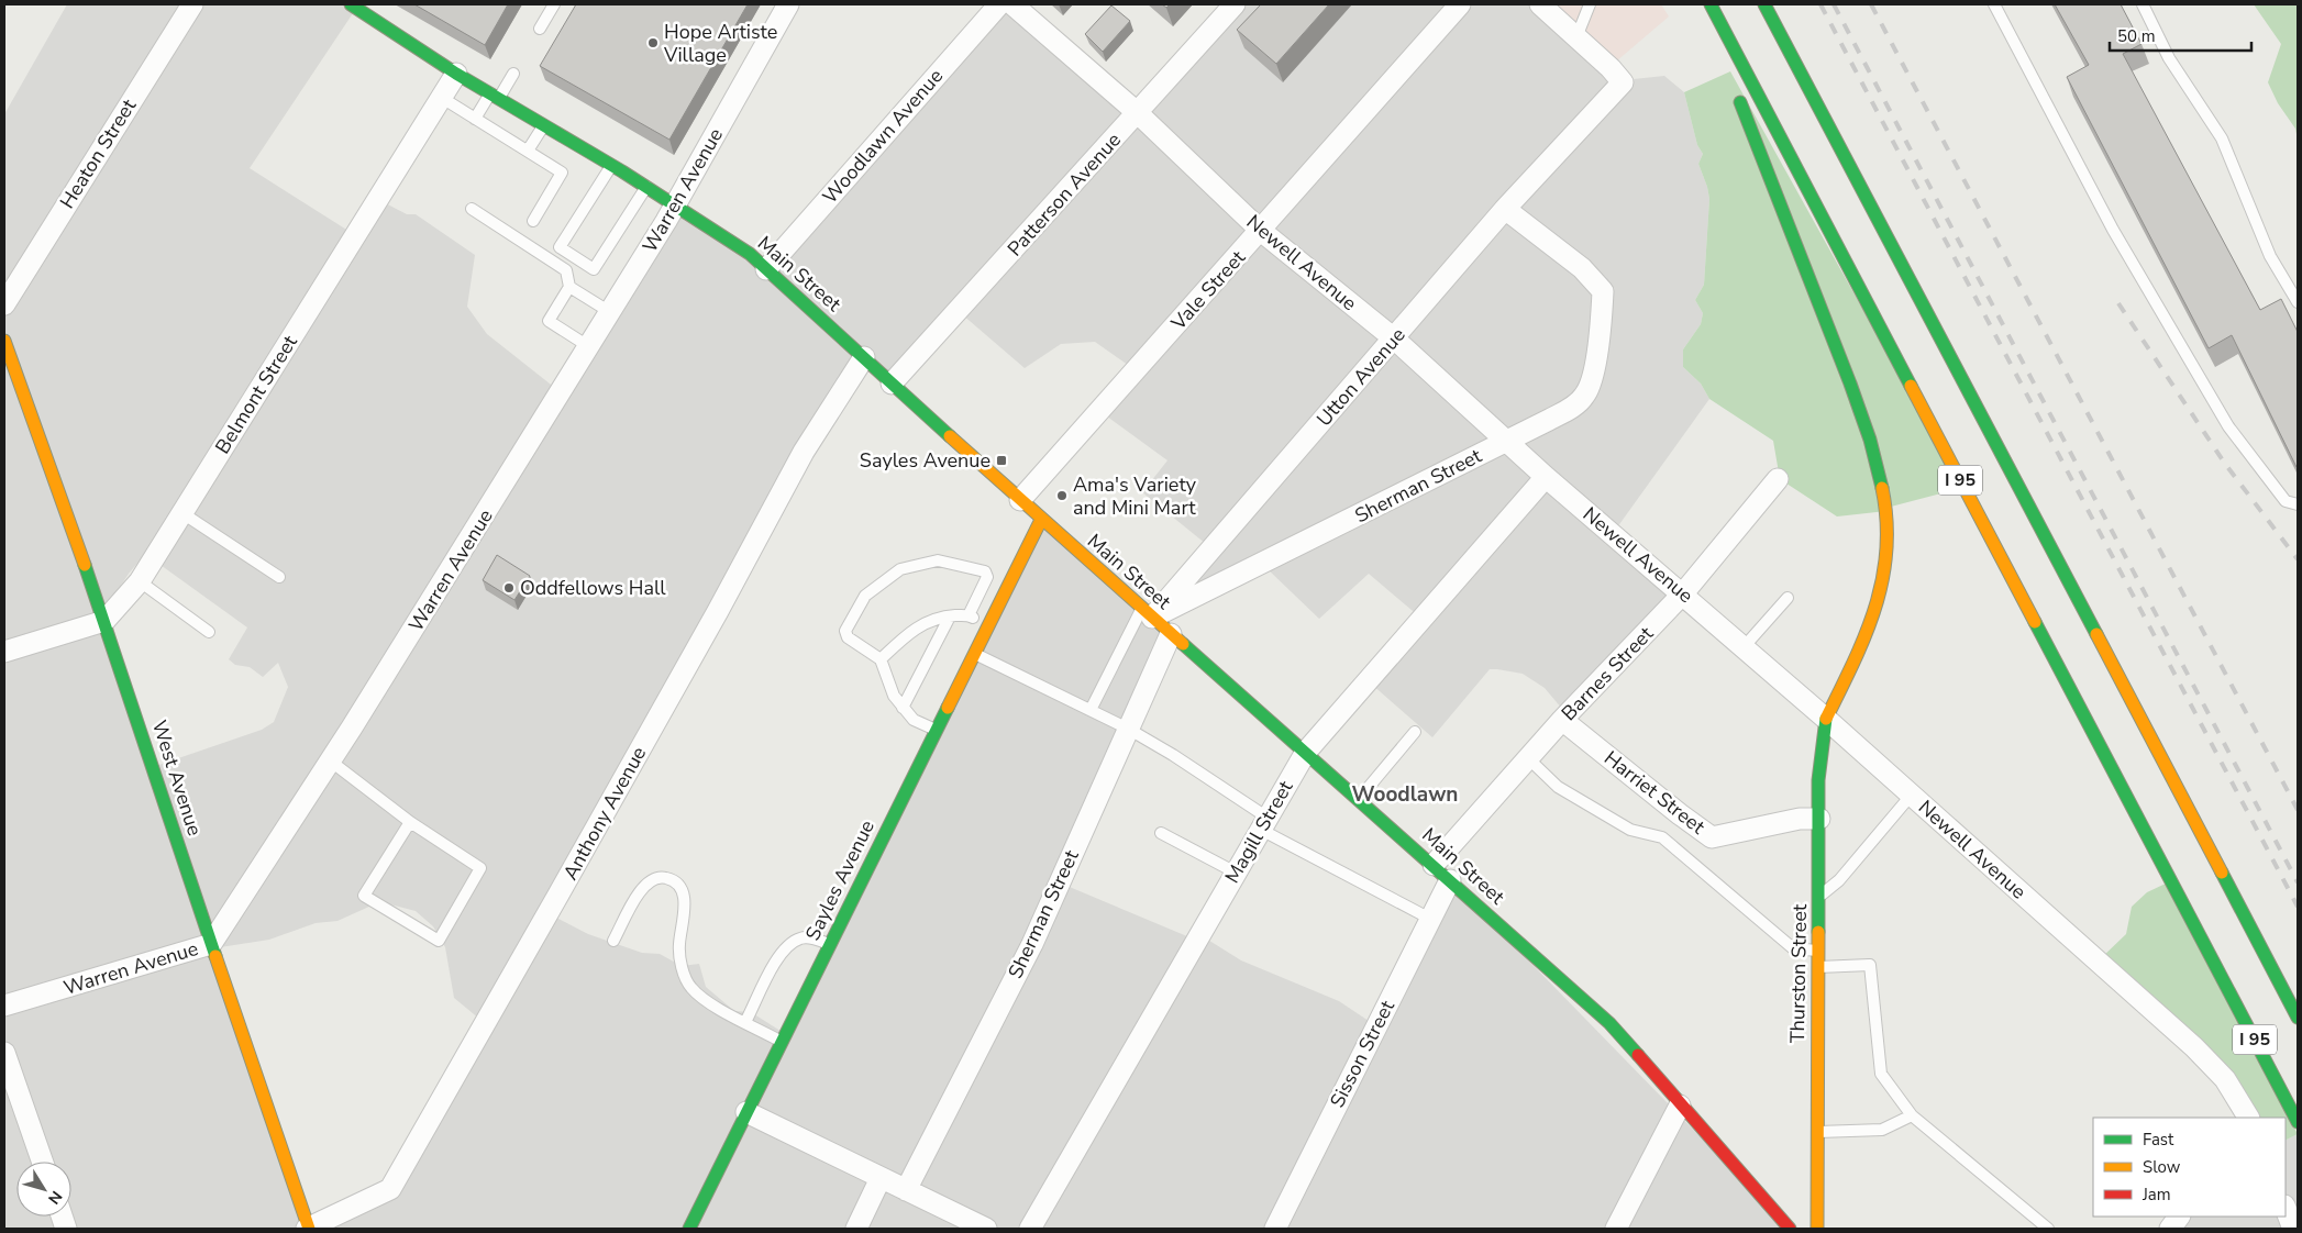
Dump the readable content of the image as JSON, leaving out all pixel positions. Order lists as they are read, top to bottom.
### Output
{
  "streets": {
    "main road": [
      "Main Street",
      "I 95",
      "West Avenue",
      "Sayles Avenue",
      "Thurston Street"
    ],
    "street": [
      "Woodlawn Avenue",
      "Heaton Street",
      "Warren Avenue",
      "Patterson Avenue",
      "Newell Avenue",
      "Vale Street",
      "Utton Avenue",
      "Belmont Street",
      "Sherman Street",
      "Barnes Street",
      "Harriet Street",
      "Anthony Avenue",
      "Magill Street",
      "Sisson Street"
    ]
  },
  "crossings": [
    ["Woodlawn Avenue", "Main Street"],
    ["Warren Avenue", "Main Street"],
    ["Warren Avenue", "West Avenue"],
    ["Patterson Avenue", "Newell Avenue"],
    ["Patterson Avenue", "Main Street"],
    ["Newell Avenue", "Vale Street"],
    ["Newell Avenue", "Utton Avenue"],
    ["Newell Avenue", "Sherman Street"],
    ["Newell Avenue", "Barnes Street"],
    ["Newell Avenue", "Magill Street"],
    ["Newell Avenue", "Thurston Street"],
    ["Main Street", "Vale Street"],
    ["Main Street", "Utton Avenue"],
    ["Main Street", "Belmont Street"],
    ["Main Street", "Sherman Street"],
    ["Main Street", "Barnes Street"],
    ["Main Street", "Anthony Avenue"],
    ["Main Street", "Magill Street"],
    ["Main Street", "Sayles Avenue"],
    ["Main Street", "Sisson Street"],
    ["Utton Avenue", "Sherman Street"],
    ["Belmont Street", "West Avenue"],
    ["Barnes Street", "Harriet Street"],
    ["West Avenue", "Anthony Avenue"],
    ["Harriet Street", "Thurston Street"]
  ],
  "districts": ["Woodlawn"],
  "places": {
    "other": ["Hope Artiste Village", "Ama's Variety and Mini Mart", "Oddfellows Hall"],
    "transit": ["Sayles Avenue"]
  },
  "legend": ["Fast", "Slow", "Jam"],
  "scale_bar": "50 m",
  "north": "bottom right"
}
